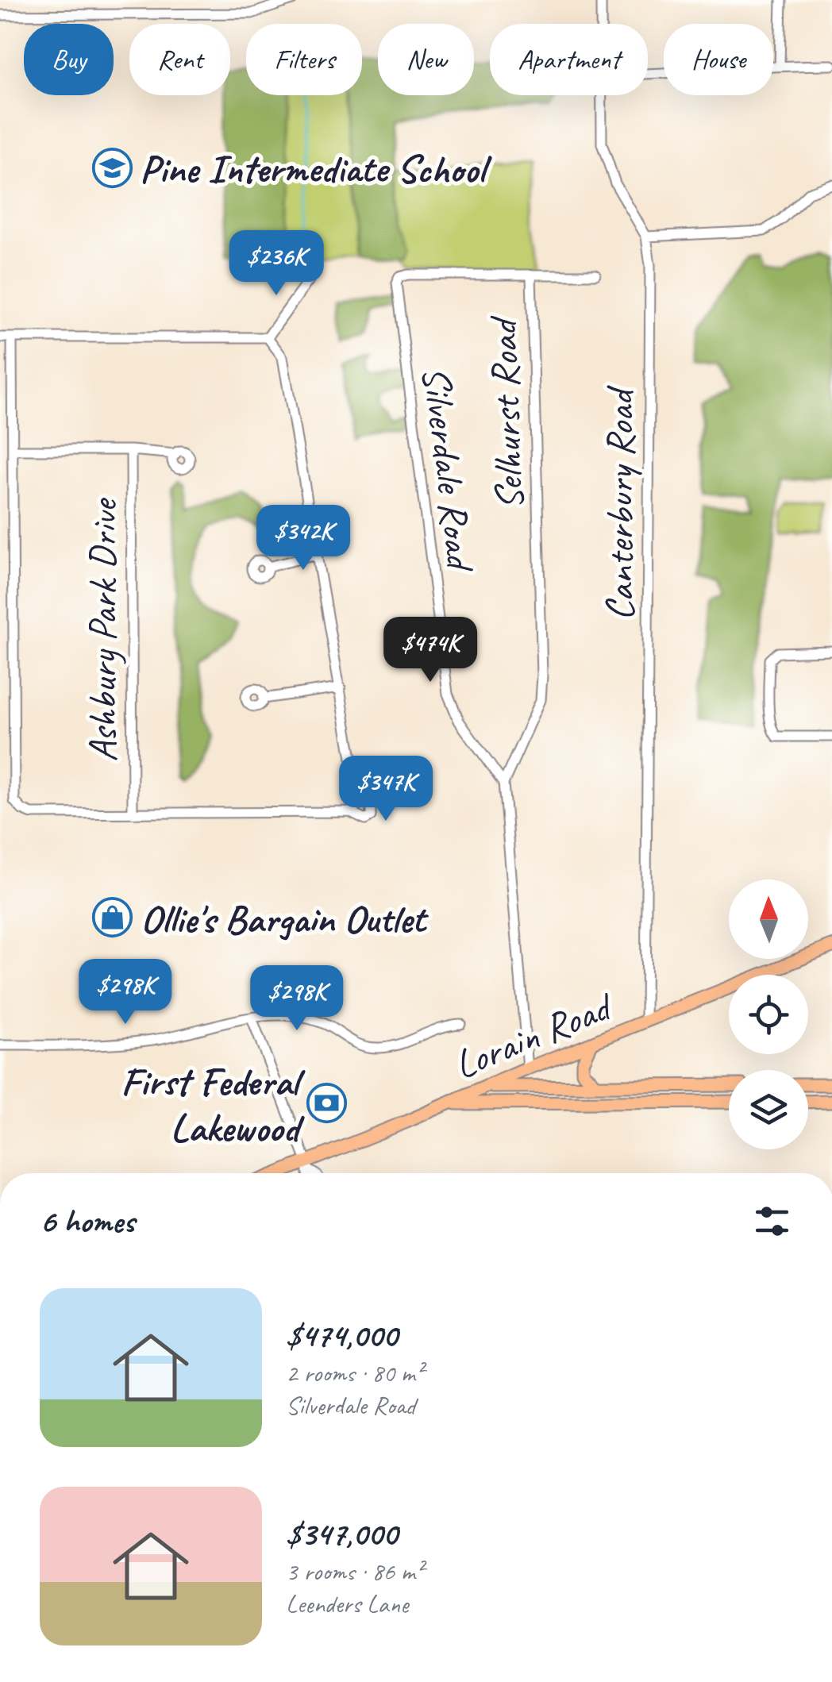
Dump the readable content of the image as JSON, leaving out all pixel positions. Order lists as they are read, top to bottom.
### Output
{
  "streets": {
    "main road": ["Lorain Road"],
    "street": [
      "Selhurst Road",
      "Silverdale Road",
      "Canterbury Road",
      "Ashbury Park Drive"
    ]
  },
  "crossings": [
    ["Selhurst Road", "Silverdale Road"],
    ["Canterbury Road", "Lorain Road"]
  ],
  "places": {
    "school or university": ["Pine Intermediate School"],
    "shop": ["Ollie's Bargain Outlet"],
    "bank": ["First Federal Lakewood"]
  },
  "north": "top",
  "page": {
    "chip": [
      "Buy",
      "Rent",
      "Filters",
      "New",
      "Apartment",
      "House"
    ],
    "price": [
      "$236K",
      "$342K",
      "$474K",
      "$347K",
      "$298K",
      "$298K"
    ],
    "heading": "6 homes",
    "list": [
      {
        "name": "$474,000",
        "note": "2 rooms · 80 m² · Silverdale Road"
      },
      {
        "name": "$347,000",
        "note": "3 rooms · 86 m² · Leenders Lane"
      }
    ]
  }
}
